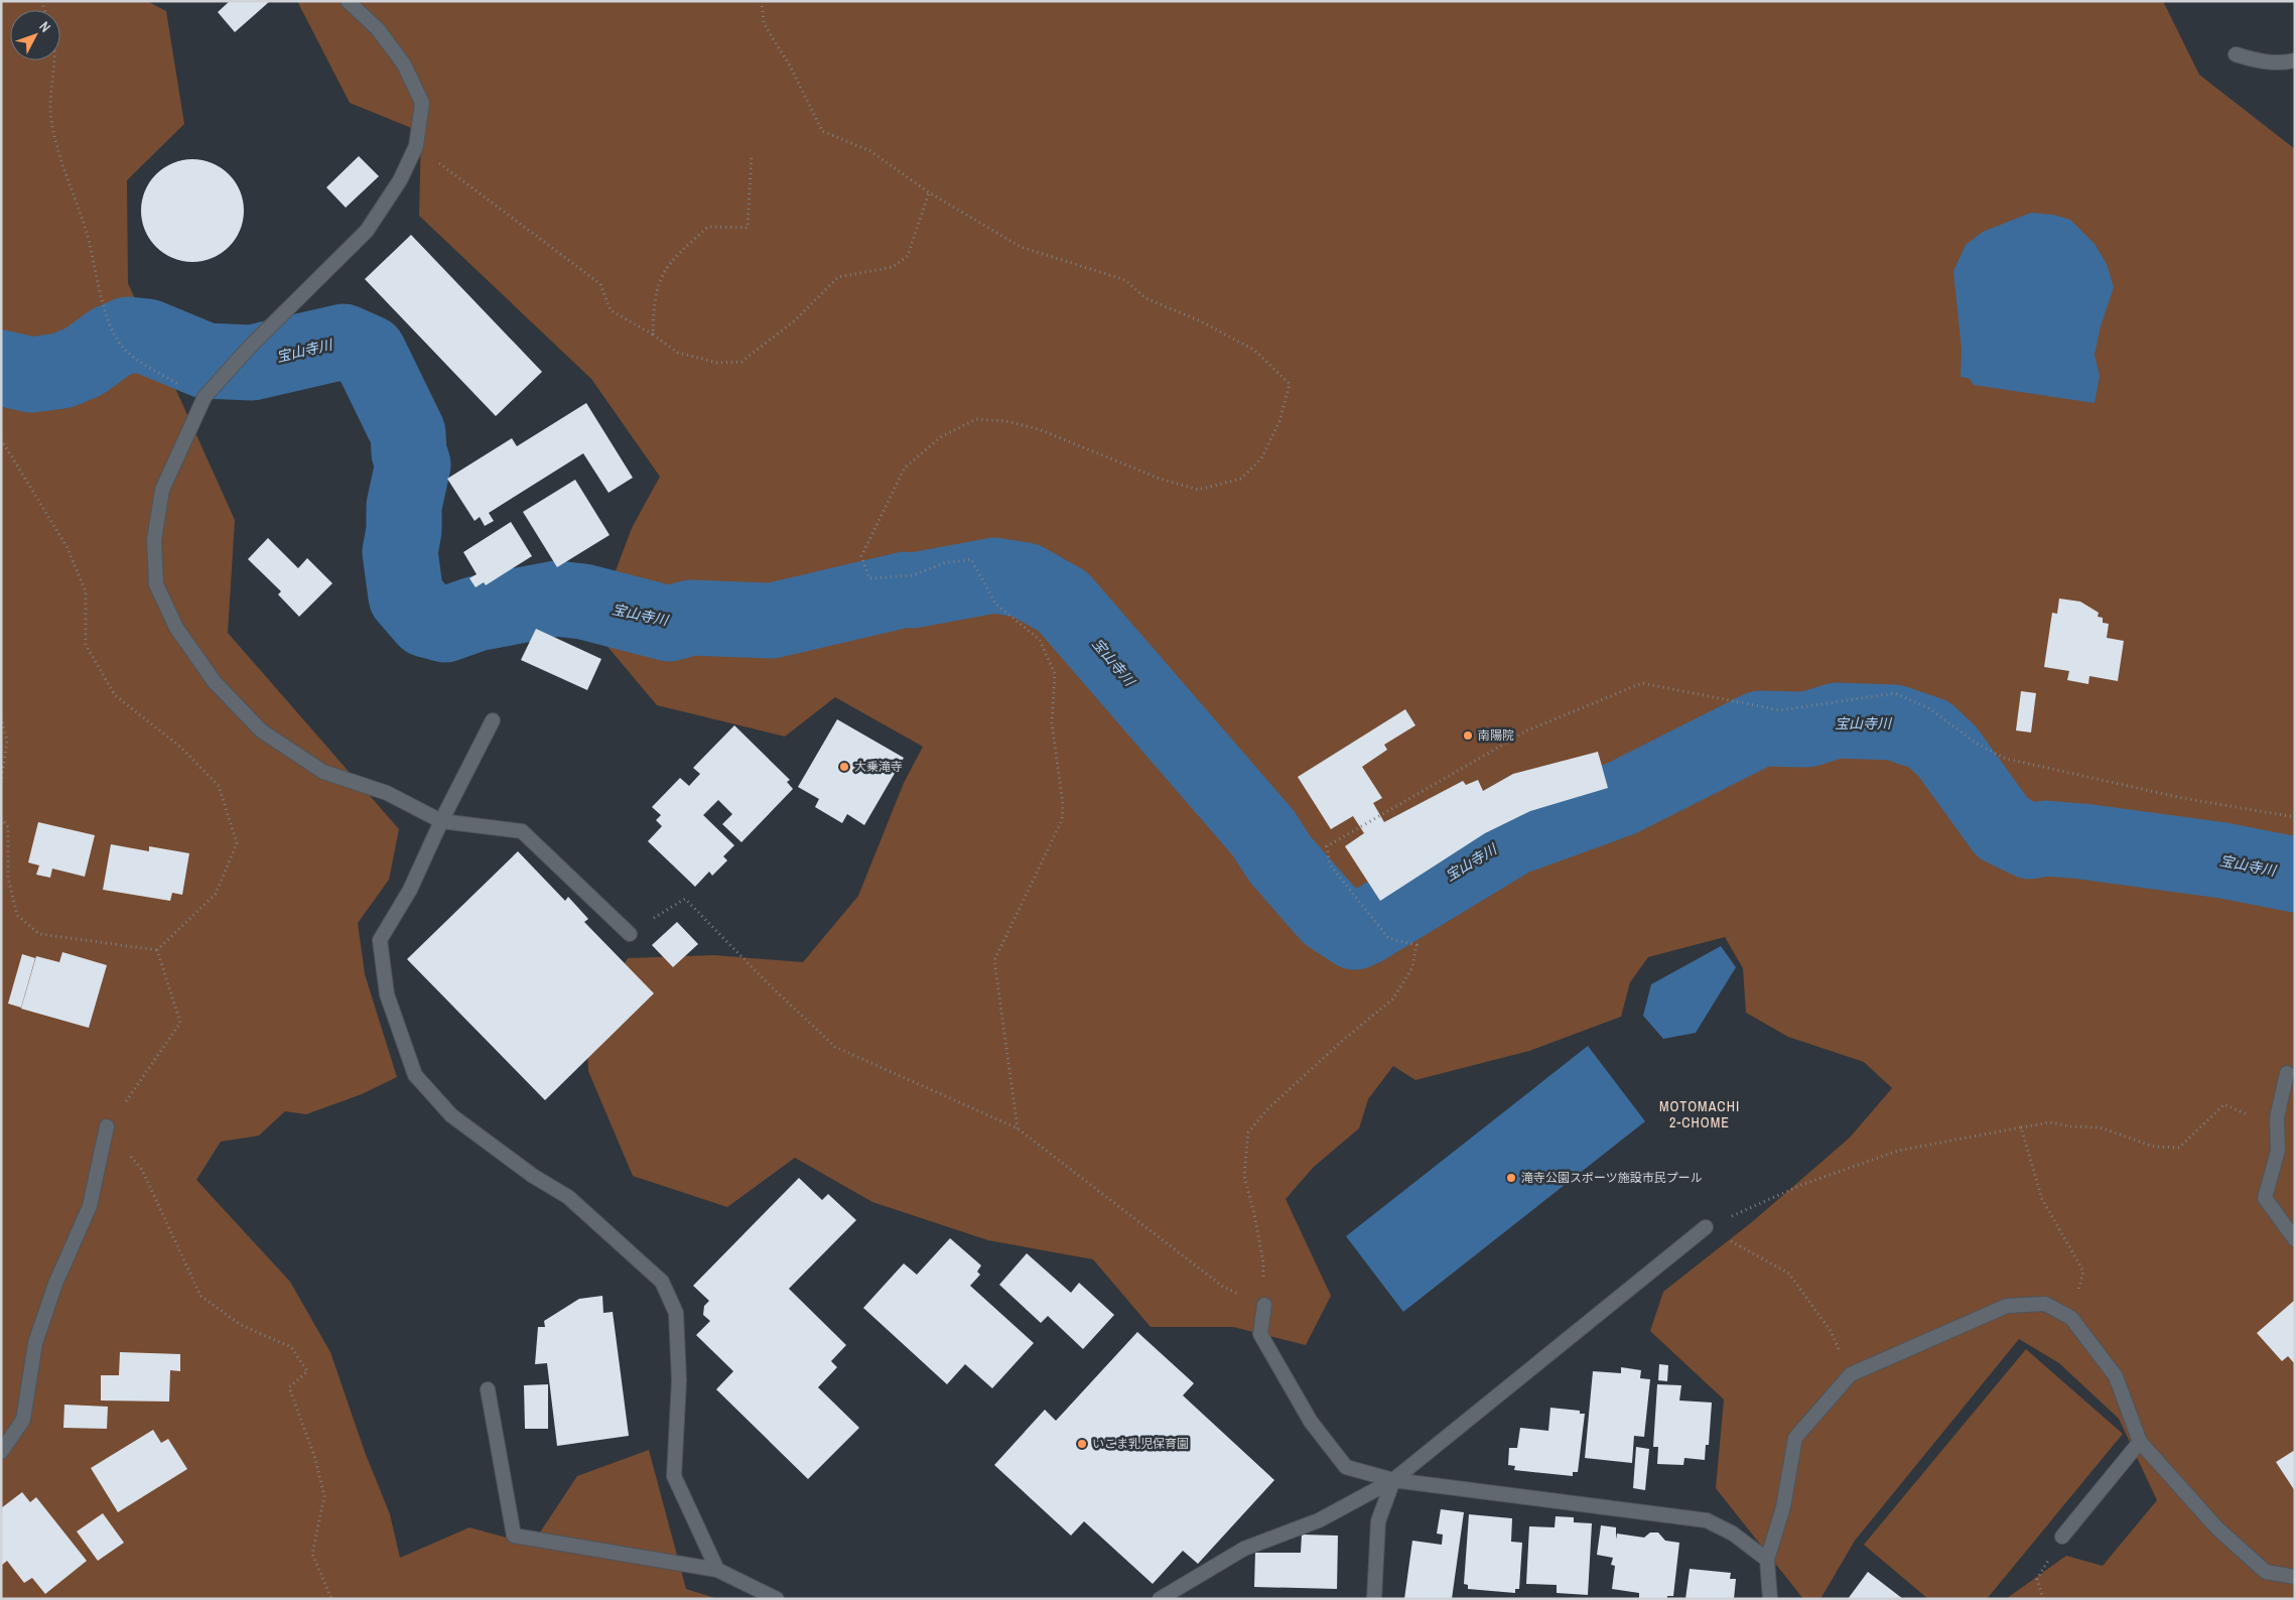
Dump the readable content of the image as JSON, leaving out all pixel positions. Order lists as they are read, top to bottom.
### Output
{
  "districts": ["MOTOMACHI 2-CHOME"],
  "water": ["宝山寺川"],
  "places": [
    "南陽院",
    "大乗滝寺",
    "滝寺公園スポーツ施設市民プール",
    "いこま乳児保育園"
  ],
  "north": "top right"
}
